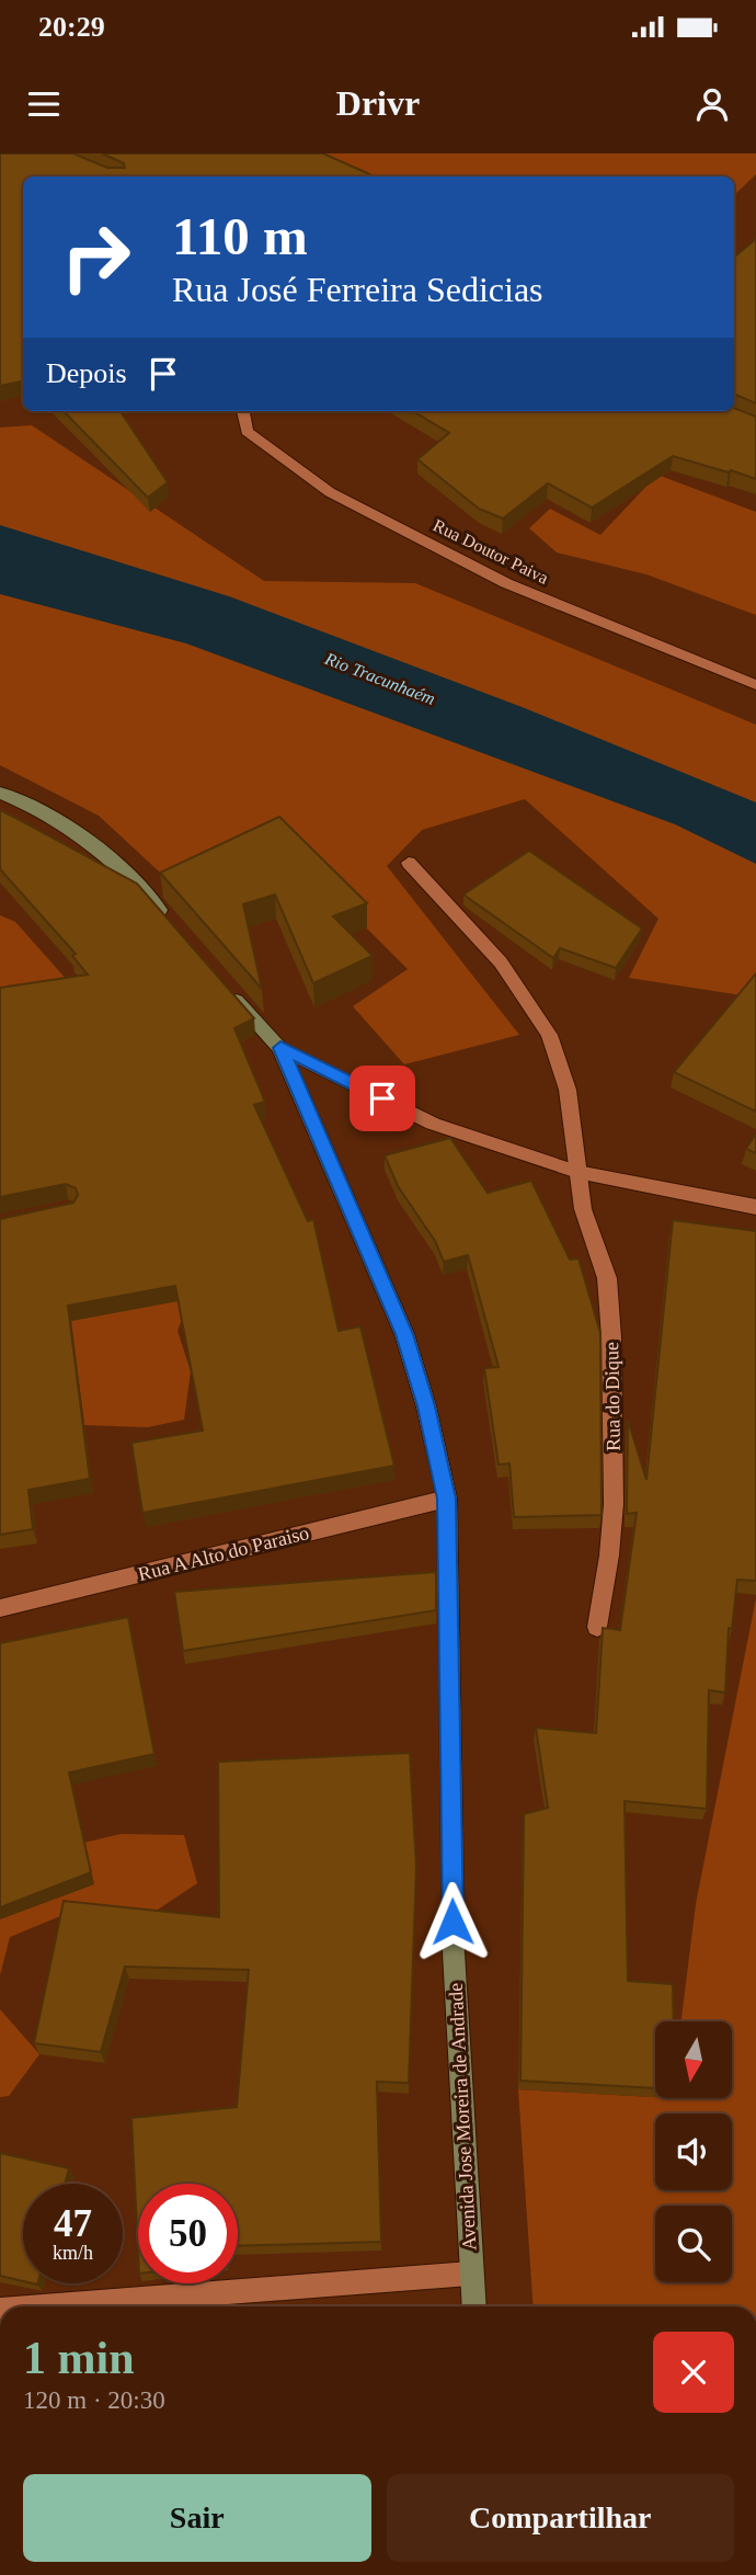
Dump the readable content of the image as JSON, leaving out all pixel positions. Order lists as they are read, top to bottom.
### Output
{
  "streets": {
    "main road": ["Avenida Jose Moreira de Andrade"],
    "street": ["Rua Doutor Paiva", "Rua do Dique", "Rua A Alto do Paraiso"]
  },
  "crossings": [
    ["Rua A Alto do Paraiso", "Avenida Jose Moreira de Andrade"]
  ],
  "water": ["Rio Tracunhaém"],
  "north": "bottom",
  "page": {
    "status": "20:29",
    "header": "Drivr",
    "turn": ["110 m", "Rua José Ferreira Sedicias"],
    "then": "Depois",
    "speed": "47 km/h",
    "limit": "50",
    "heading": ["1 min", "120 m · 20:30"],
    "buttons": ["Sair", "Compartilhar"]
  }
}
